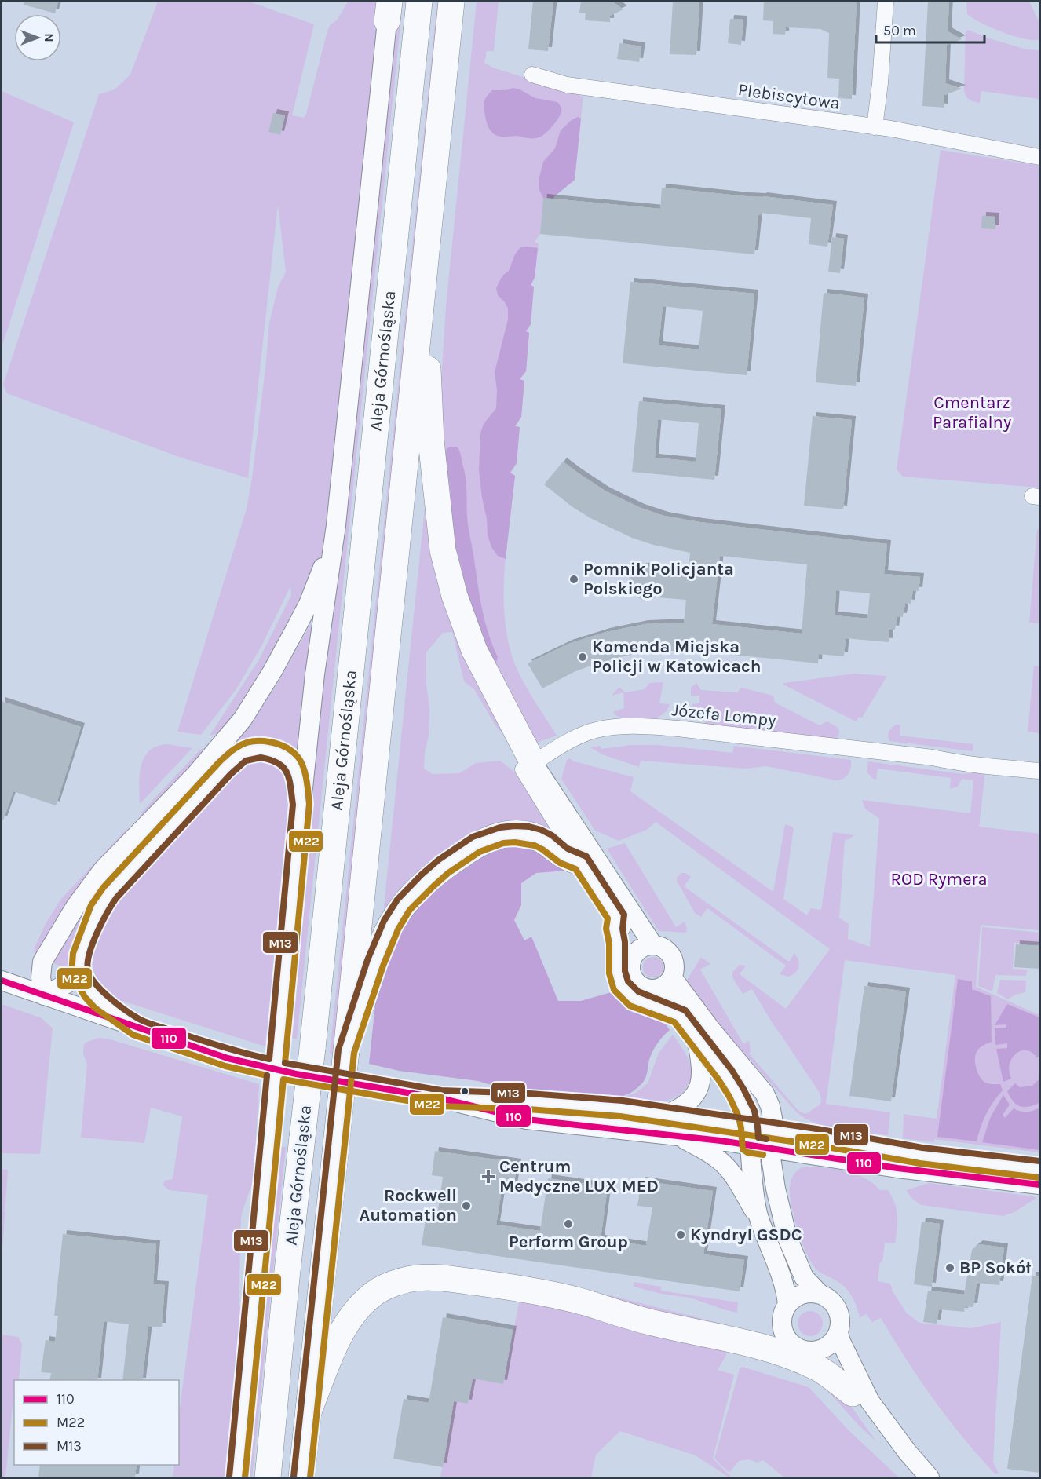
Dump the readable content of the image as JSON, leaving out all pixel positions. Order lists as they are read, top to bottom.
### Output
{
  "streets": {
    "highway": ["Aleja Górnośląska"],
    "street": ["Plebiscytowa", "Józefa Lompy"]
  },
  "parks": ["Cmentarz Parafialny", "ROD Rymera"],
  "places": {
    "other": [
      "Pomnik Policjanta Polskiego",
      "Komenda Miejska Policji w Katowicach",
      "Rockwell Automation",
      "Perform Group",
      "Kyndryl GSDC",
      "BP Sokół"
    ],
    "health": ["Centrum Medyczne LUX MED"]
  },
  "lines": ["transit line M22", "transit line M13", "transit line 110"],
  "legend": ["110", "M22", "M13"],
  "scale_bar": "50 m",
  "north": "right"
}
